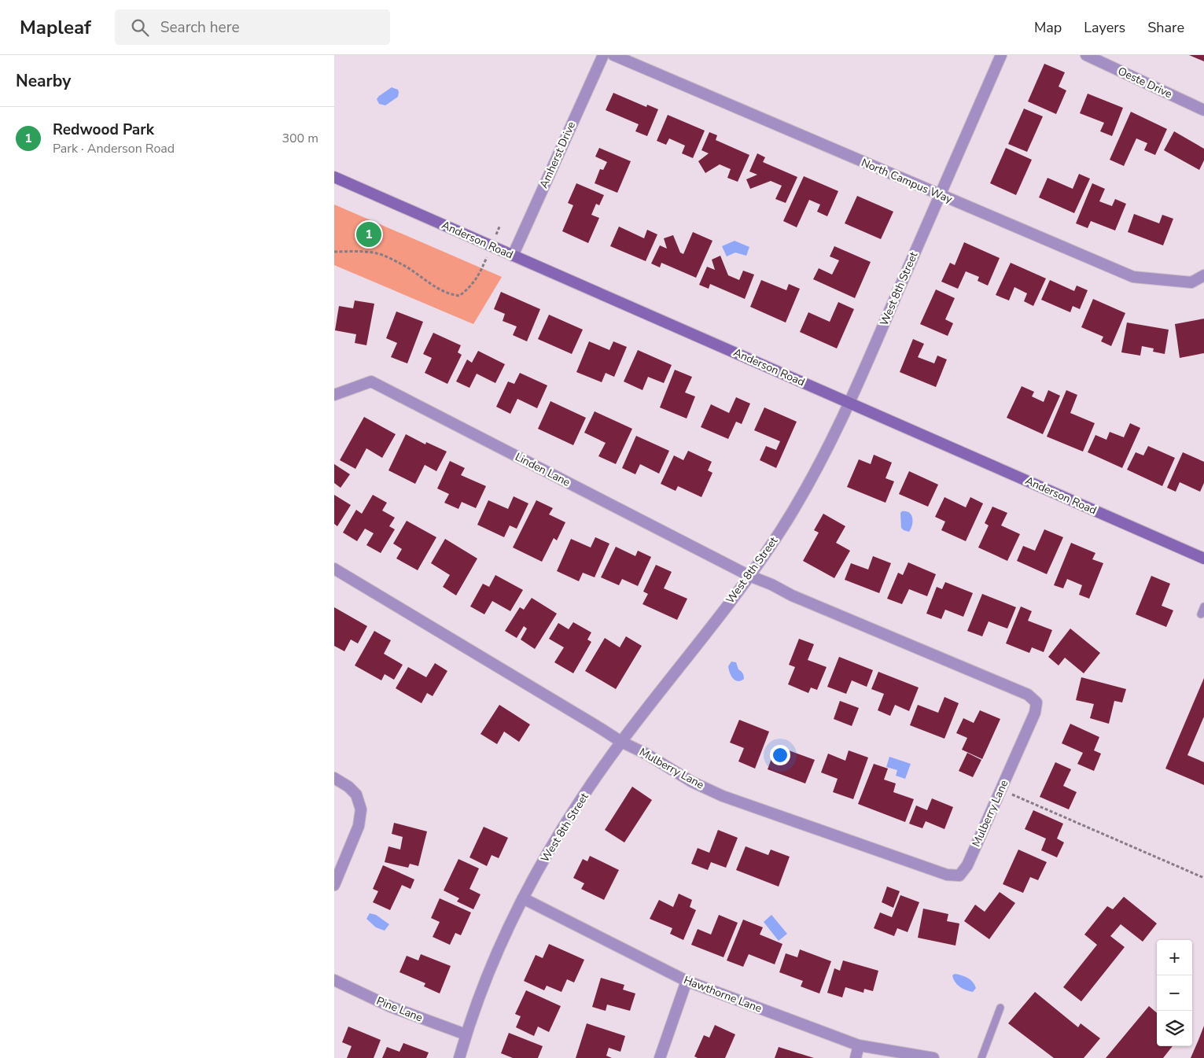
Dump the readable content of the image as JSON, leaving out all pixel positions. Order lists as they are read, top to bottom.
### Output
{
  "streets": {
    "main road": ["Anderson Road"],
    "street": [
      "Oeste Drive",
      "Amherst Drive",
      "North Campus Way",
      "West 8th Street",
      "Linden Lane",
      "Mulberry Lane",
      "Hawthorne Lane",
      "Pine Lane"
    ]
  },
  "crossings": [
    ["Amherst Drive", "Anderson Road"],
    ["North Campus Way", "West 8th Street"],
    ["Anderson Road", "West 8th Street"],
    ["West 8th Street", "Linden Lane"],
    ["West 8th Street", "Mulberry Lane"],
    ["West 8th Street", "Hawthorne Lane"],
    ["West 8th Street", "Pine Lane"],
    ["Linden Lane", "Mulberry Lane"]
  ],
  "page": {
    "header": "Mapleaf",
    "search": "Search here",
    "nav": ["Map", "Layers", "Share"],
    "heading": "Nearby",
    "list": [
      {
        "mark": "1",
        "name": "Redwood Park",
        "note": "Park · Anderson Road",
        "value": "300 m"
      }
    ],
    "pins": "1",
    "map_buttons": ["+", "−"]
  }
}
